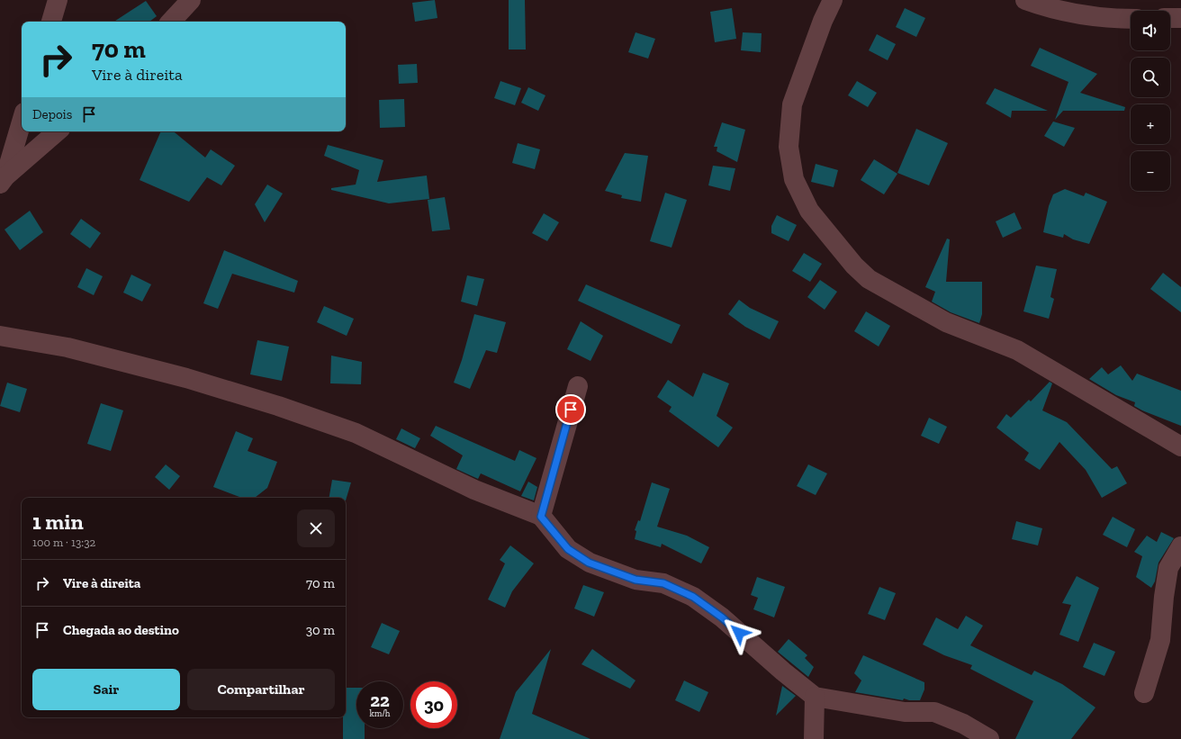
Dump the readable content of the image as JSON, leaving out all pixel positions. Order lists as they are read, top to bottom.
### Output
{
  "page": {
    "map_buttons": ["+", "−"],
    "turn": ["70 m", "Vire à direita"],
    "then": "Depois",
    "heading": ["1 min", "100 m · 13:32"],
    "list": [
      {
        "name": "Vire à direita",
        "value": "70 m"
      },
      {
        "name": "Chegada ao destino",
        "value": "30 m"
      }
    ],
    "buttons": ["Sair", "Compartilhar"],
    "speed": "22 km/h",
    "limit": "30"
  }
}
